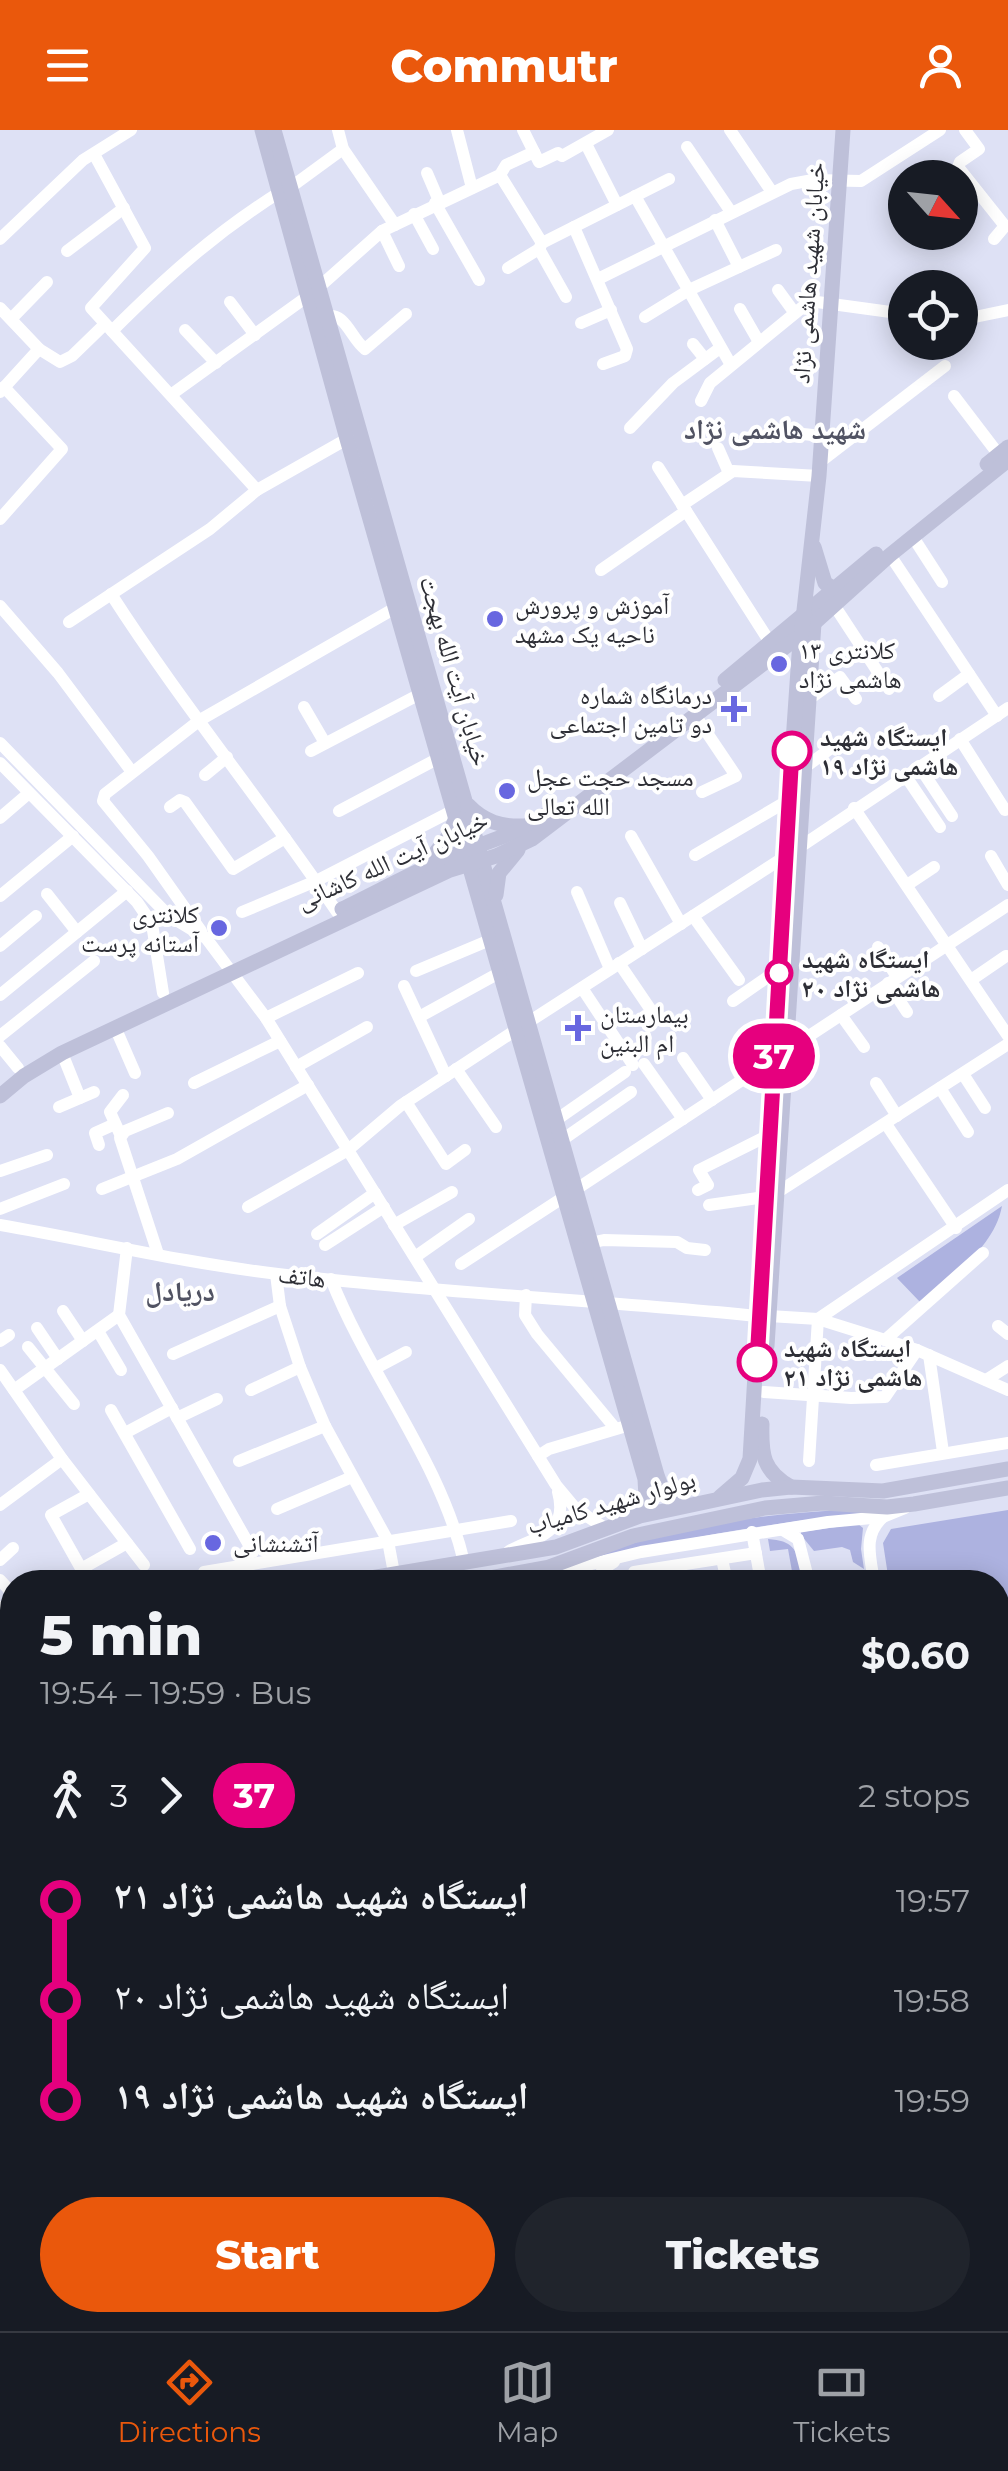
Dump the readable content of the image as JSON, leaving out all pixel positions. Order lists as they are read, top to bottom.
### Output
{
  "streets": {
    "main road": [
      "خیابان شهید هاشمی نژاد",
      "خیابان آیت الله بهجت",
      "خیابان آیت الله کاشانی",
      "بولوار شهید کامیاب"
    ],
    "street": ["هاتف"]
  },
  "crossings": [
    ["خیابان آیت الله بهجت", "خیابان آیت الله کاشانی"],
    ["خیابان آیت الله بهجت", "هاتف"],
    ["خیابان آیت الله بهجت", "بولوار شهید کامیاب"]
  ],
  "districts": ["شهید هاشمی نژاد", "دریادل"],
  "places": {
    "other": [
      "آموزش و پرورش ناحیه یک مشهد",
      "کلانتری ۱۳ هاشمی نژاد",
      "ایستگاه شهید هاشمی نژاد ۱۹",
      "مسجد حجت عجل الله تعالی",
      "کلانتری آستانه پرست",
      "ایستگاه شهید هاشمی نژاد ۲۰",
      "ایستگاه شهید هاشمی نژاد ۲۱",
      "آتشنشانی"
    ],
    "health": ["درمانگاه شماره دو تامین اجتماعی", "بیمارستان ام البنین"]
  },
  "lines": ["bus line 37"],
  "north": "bottom right",
  "page": {
    "header": "Commutr",
    "on_map": "37",
    "heading": ["5 min", "19:54 – 19:59 · Bus", "$0.60"],
    "legs": ["3", "37", "2 stops"],
    "list": [
      {
        "name": "ایستگاه شهید هاشمی نژاد ۲۱",
        "value": "19:57"
      },
      {
        "name": "ایستگاه شهید هاشمی نژاد ۲۰",
        "value": "19:58"
      },
      {
        "name": "ایستگاه شهید هاشمی نژاد ۱۹",
        "value": "19:59"
      }
    ],
    "buttons": ["Start", "Tickets"],
    "tabs": ["Directions", "Map", "Tickets"]
  }
}
